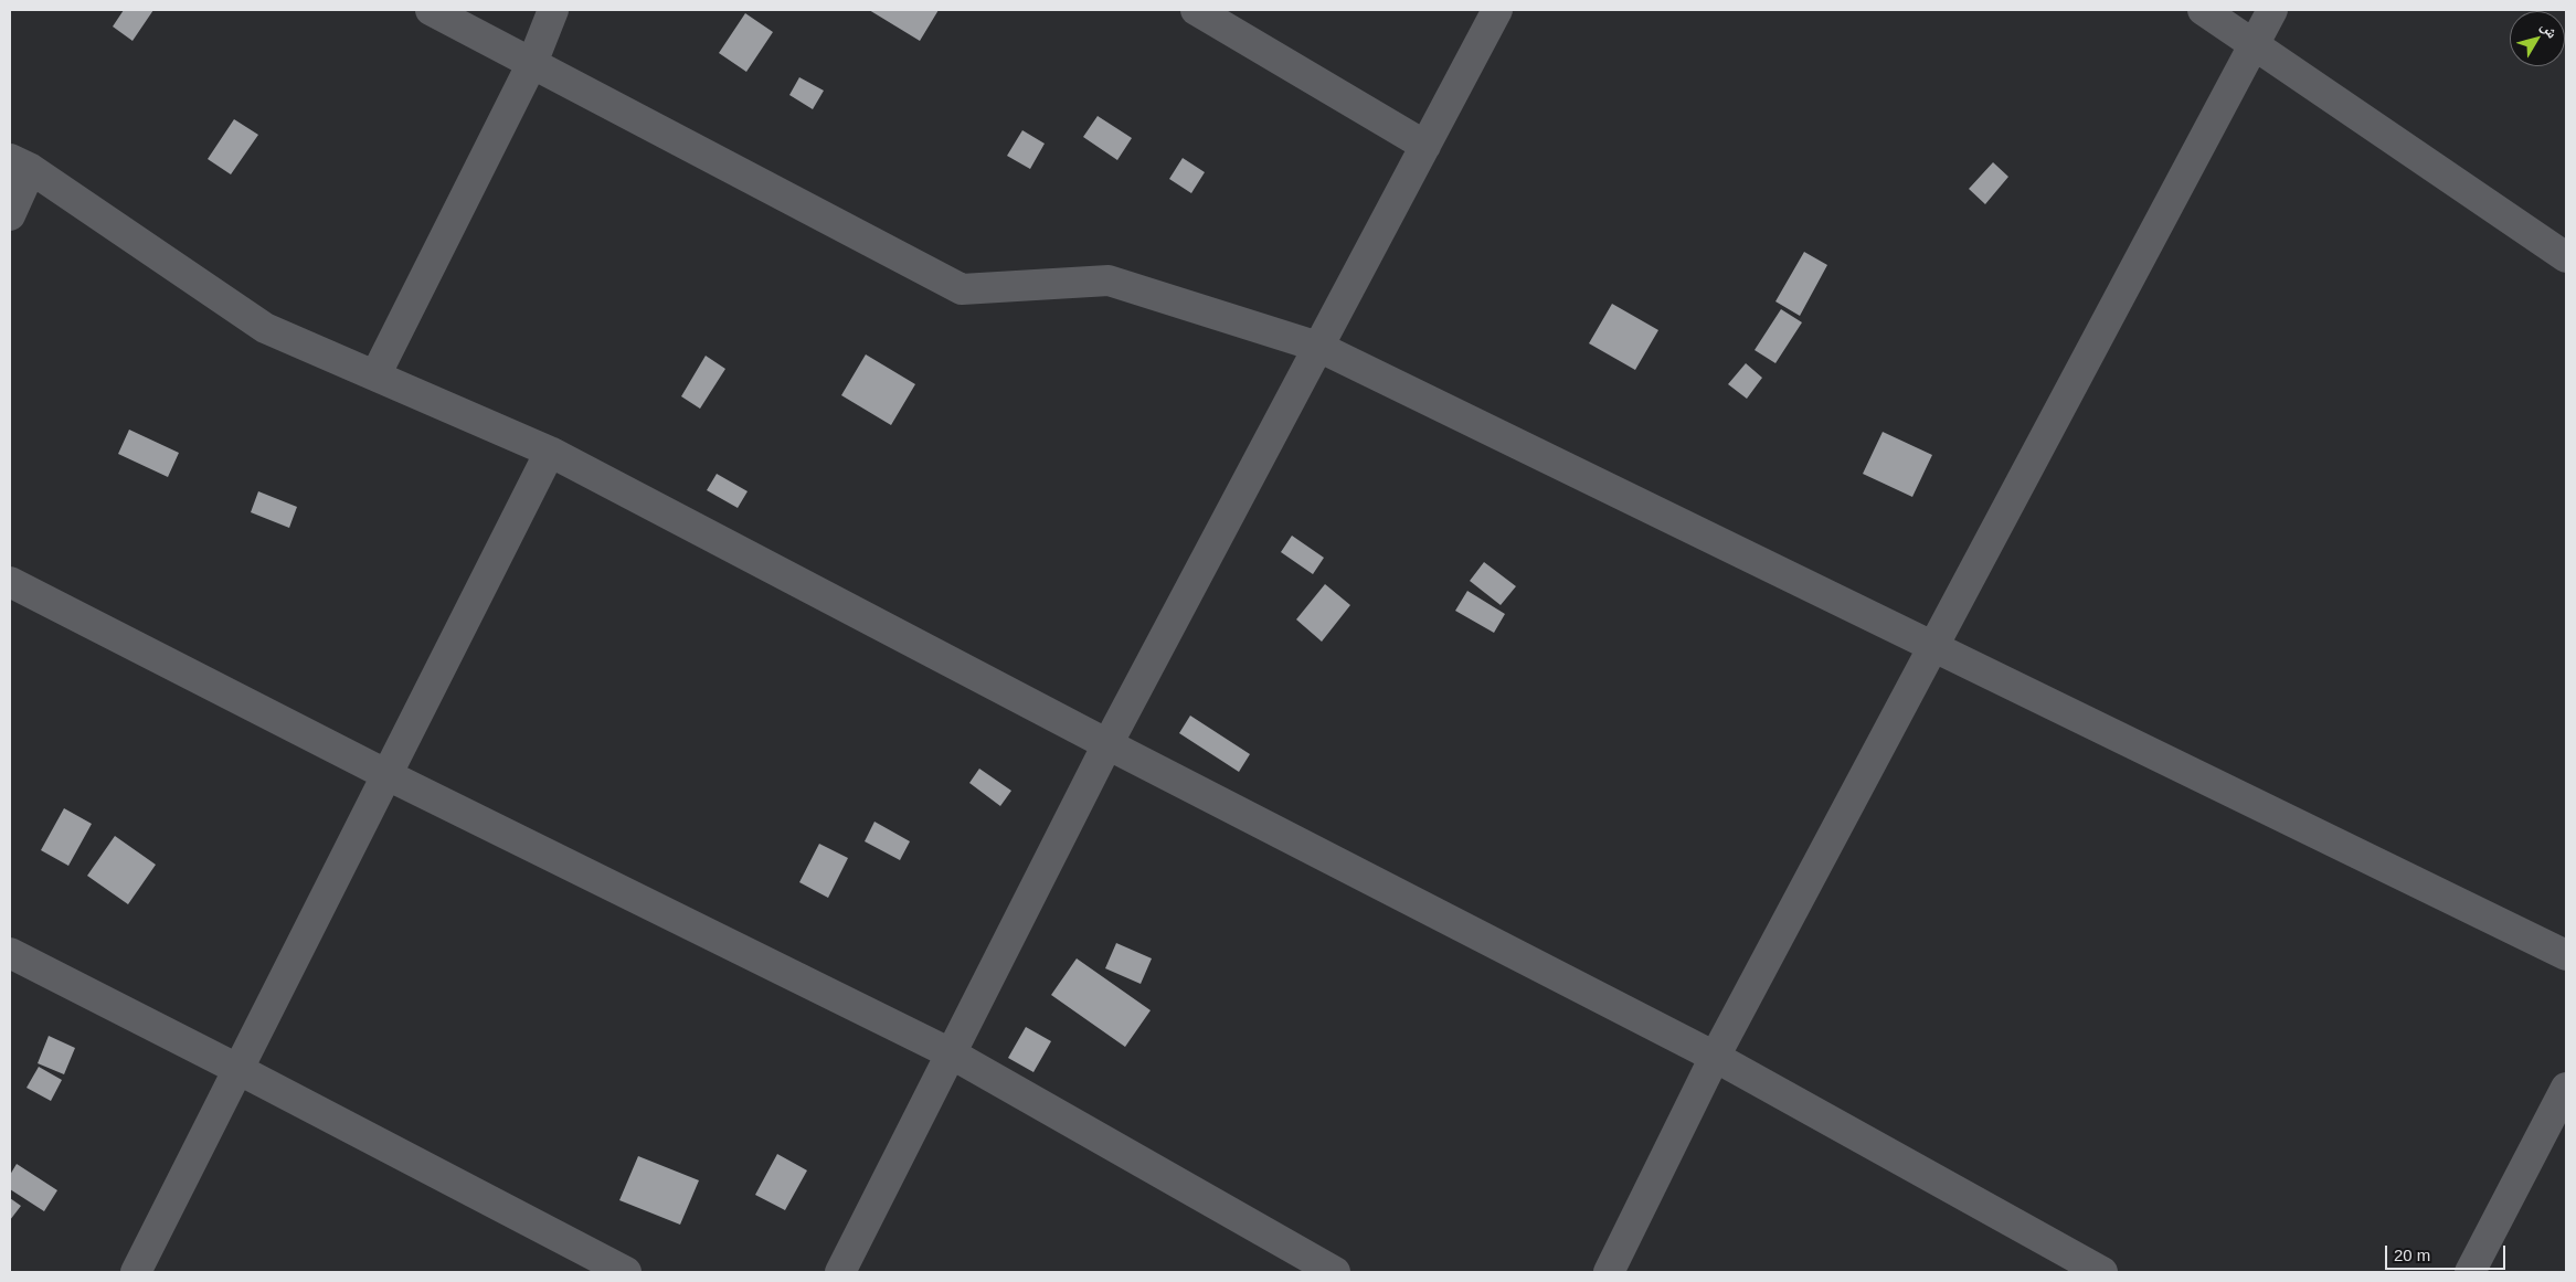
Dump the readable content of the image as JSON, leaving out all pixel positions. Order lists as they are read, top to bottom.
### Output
{
  "scale_bar": "20 m",
  "north": "top right"
}
